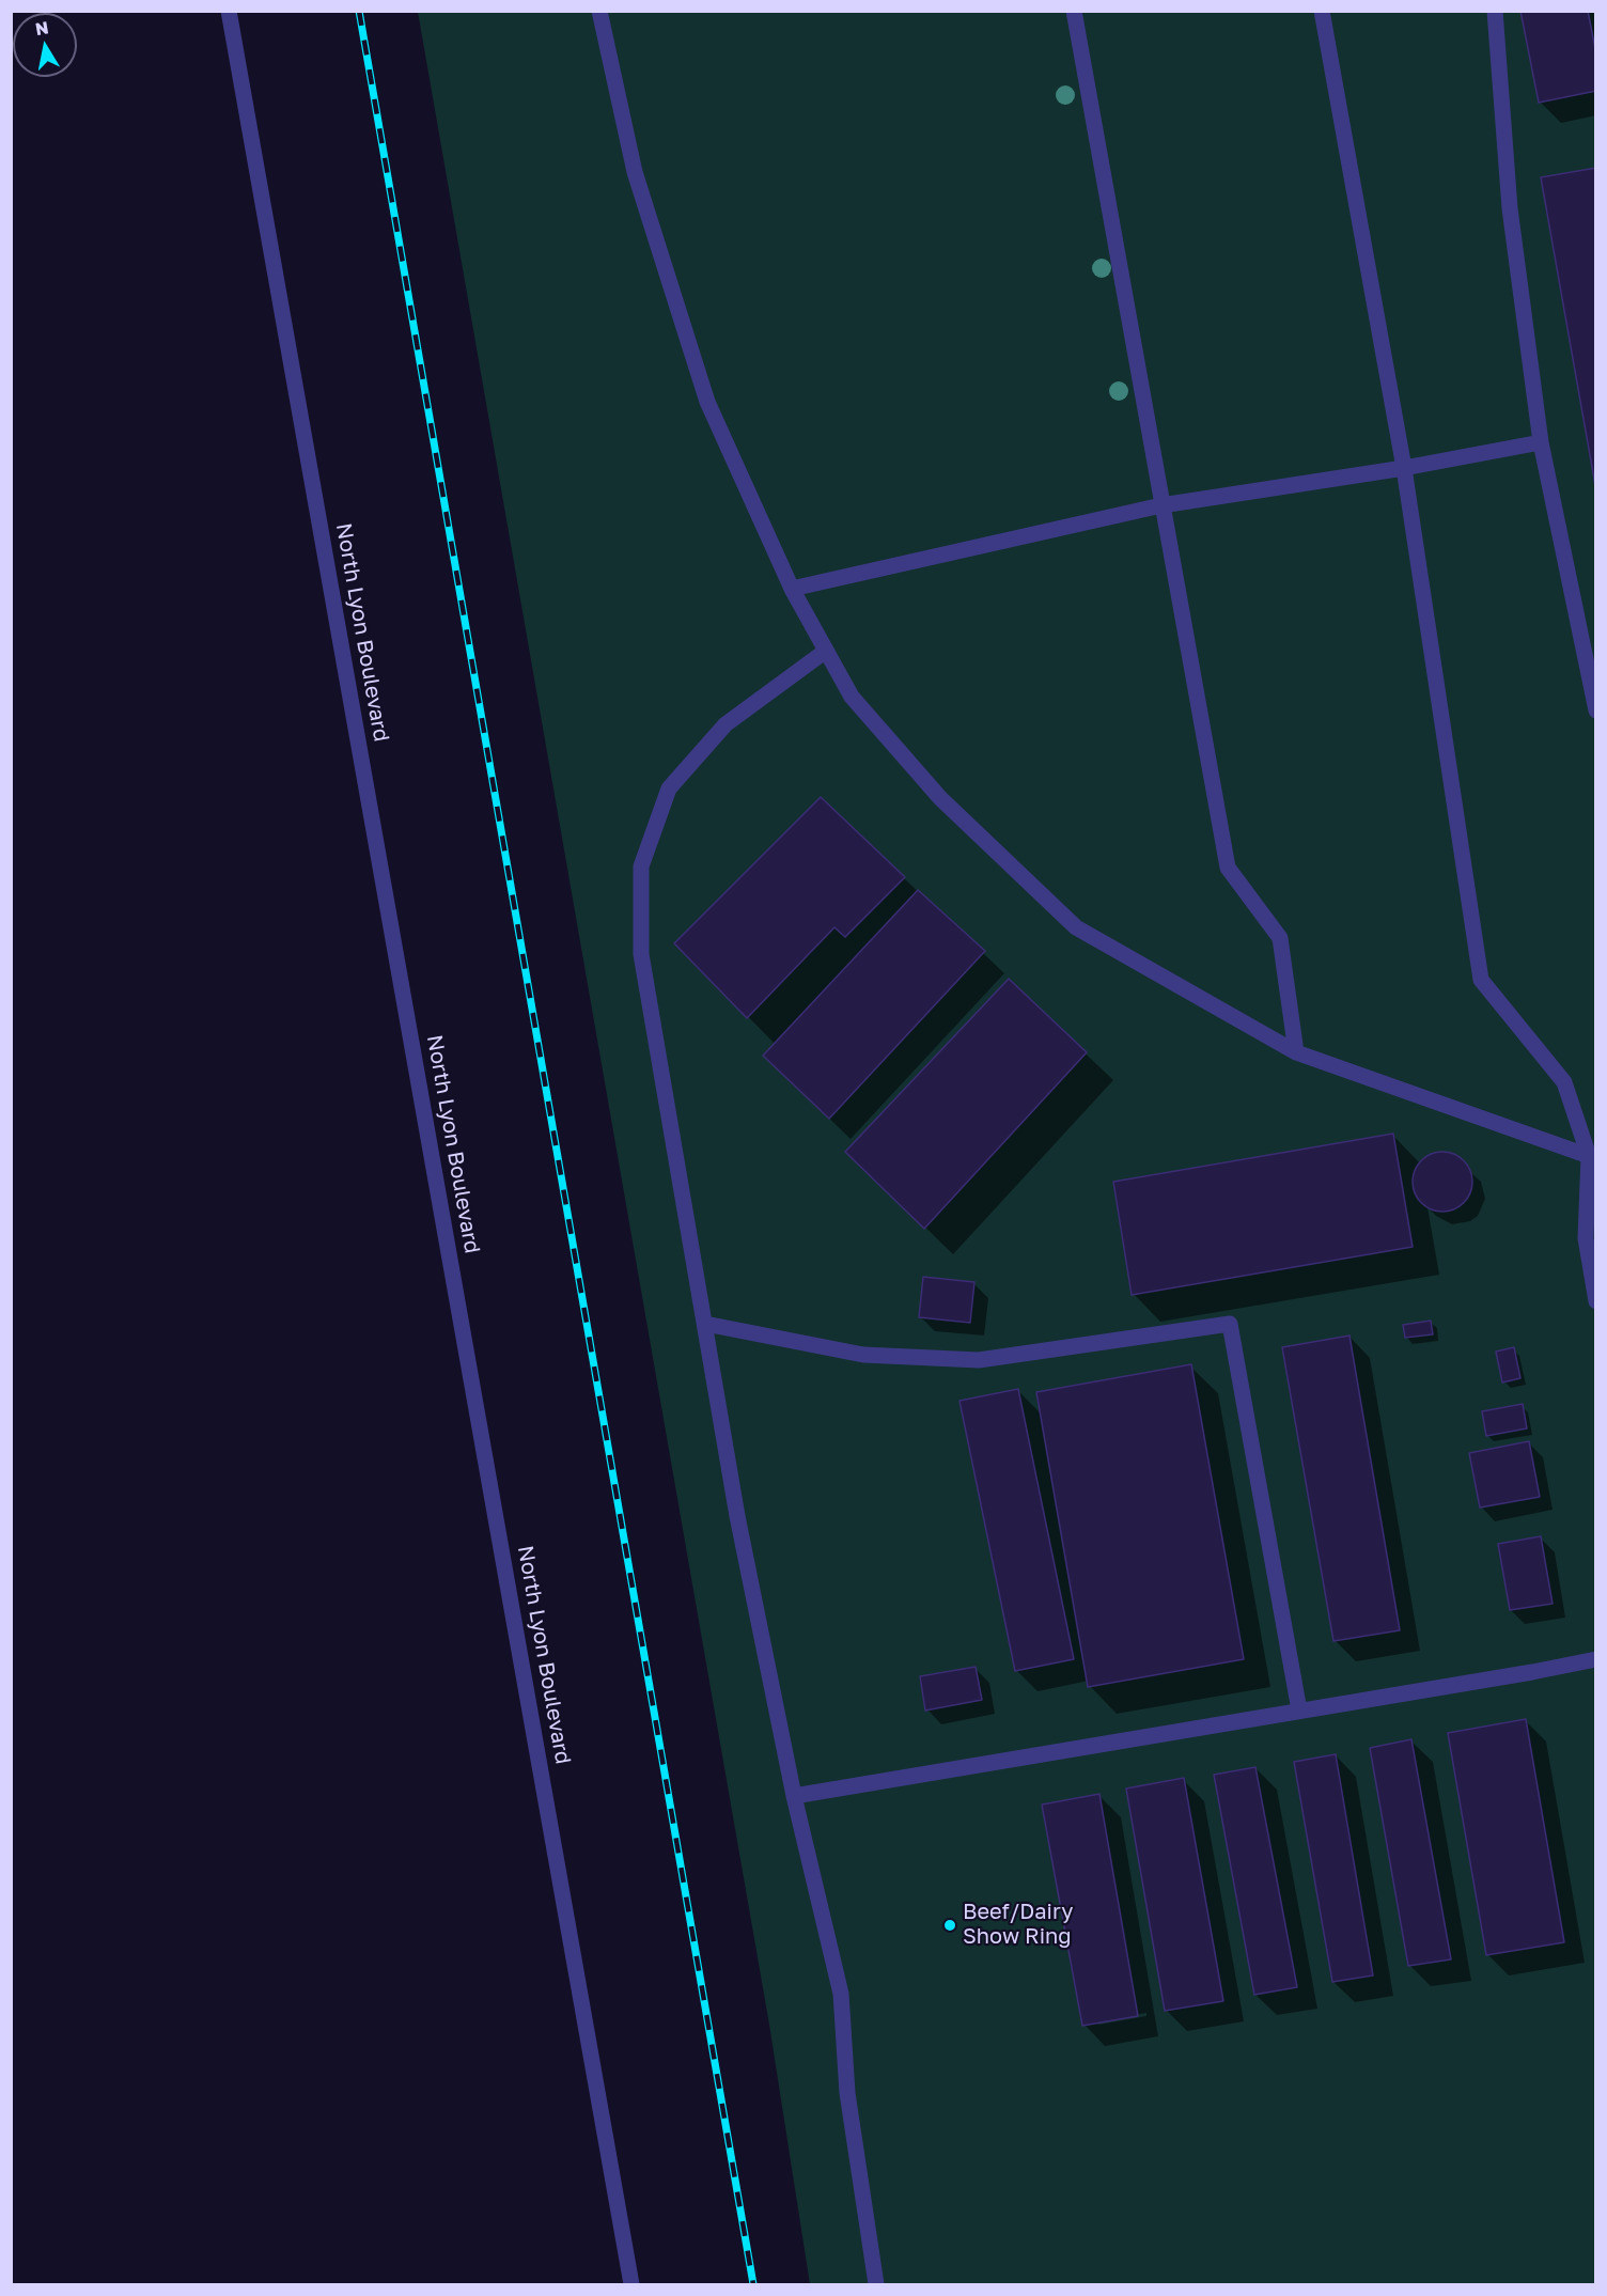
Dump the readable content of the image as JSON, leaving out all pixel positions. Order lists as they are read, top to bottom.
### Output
{
  "streets": {
    "street": ["North Lyon Boulevard"]
  },
  "places": ["Beef/Dairy Show Ring"],
  "north": "top"
}
